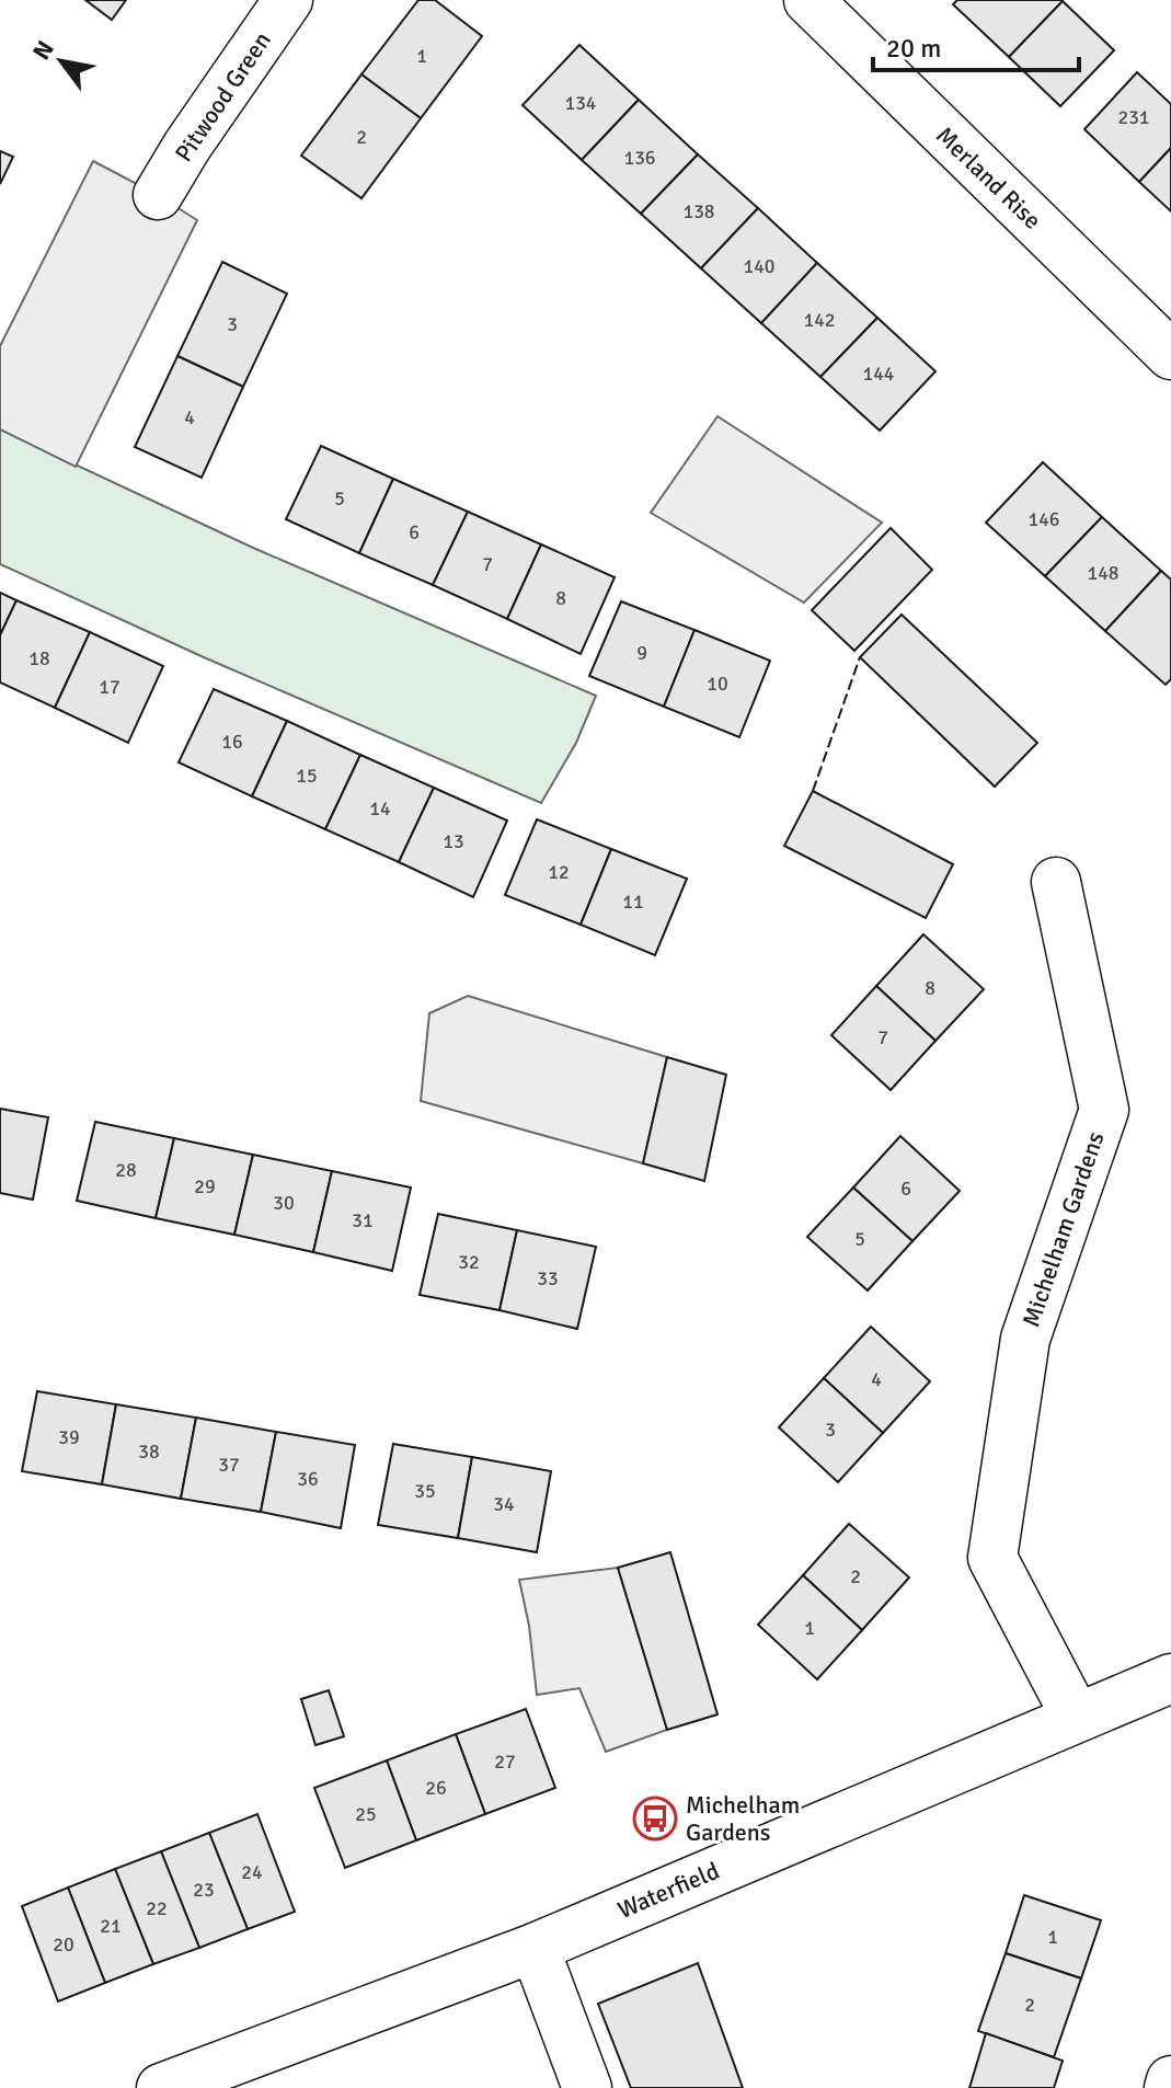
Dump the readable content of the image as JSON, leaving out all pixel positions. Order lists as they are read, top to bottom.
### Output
{
  "streets": {
    "street": [
      "Pitwood Green",
      "Merland Rise",
      "Michelham Gardens",
      "Waterfield"
    ]
  },
  "crossings": [
    ["Michelham Gardens", "Waterfield"]
  ],
  "places": {
    "bus stop": ["Michelham Gardens"]
  },
  "house_numbers": [
    "1",
    "134",
    "231",
    "2",
    "136",
    "138",
    "140",
    "142",
    "3",
    "144",
    "4",
    "5",
    "146",
    "6",
    "7",
    "148",
    "8",
    "9",
    "18",
    "10",
    "17",
    "16",
    "15",
    "14",
    "13",
    "12",
    "11",
    "8",
    "7",
    "28",
    "29",
    "6",
    "30",
    "31",
    "5",
    "32",
    "33",
    "4",
    "3",
    "39",
    "38",
    "37",
    "36",
    "35",
    "34",
    "2",
    "1",
    "27",
    "26",
    "25",
    "24",
    "23",
    "22",
    "21",
    "1",
    "20",
    "2"
  ],
  "scale_bar": "20 m",
  "north": "top left"
}
